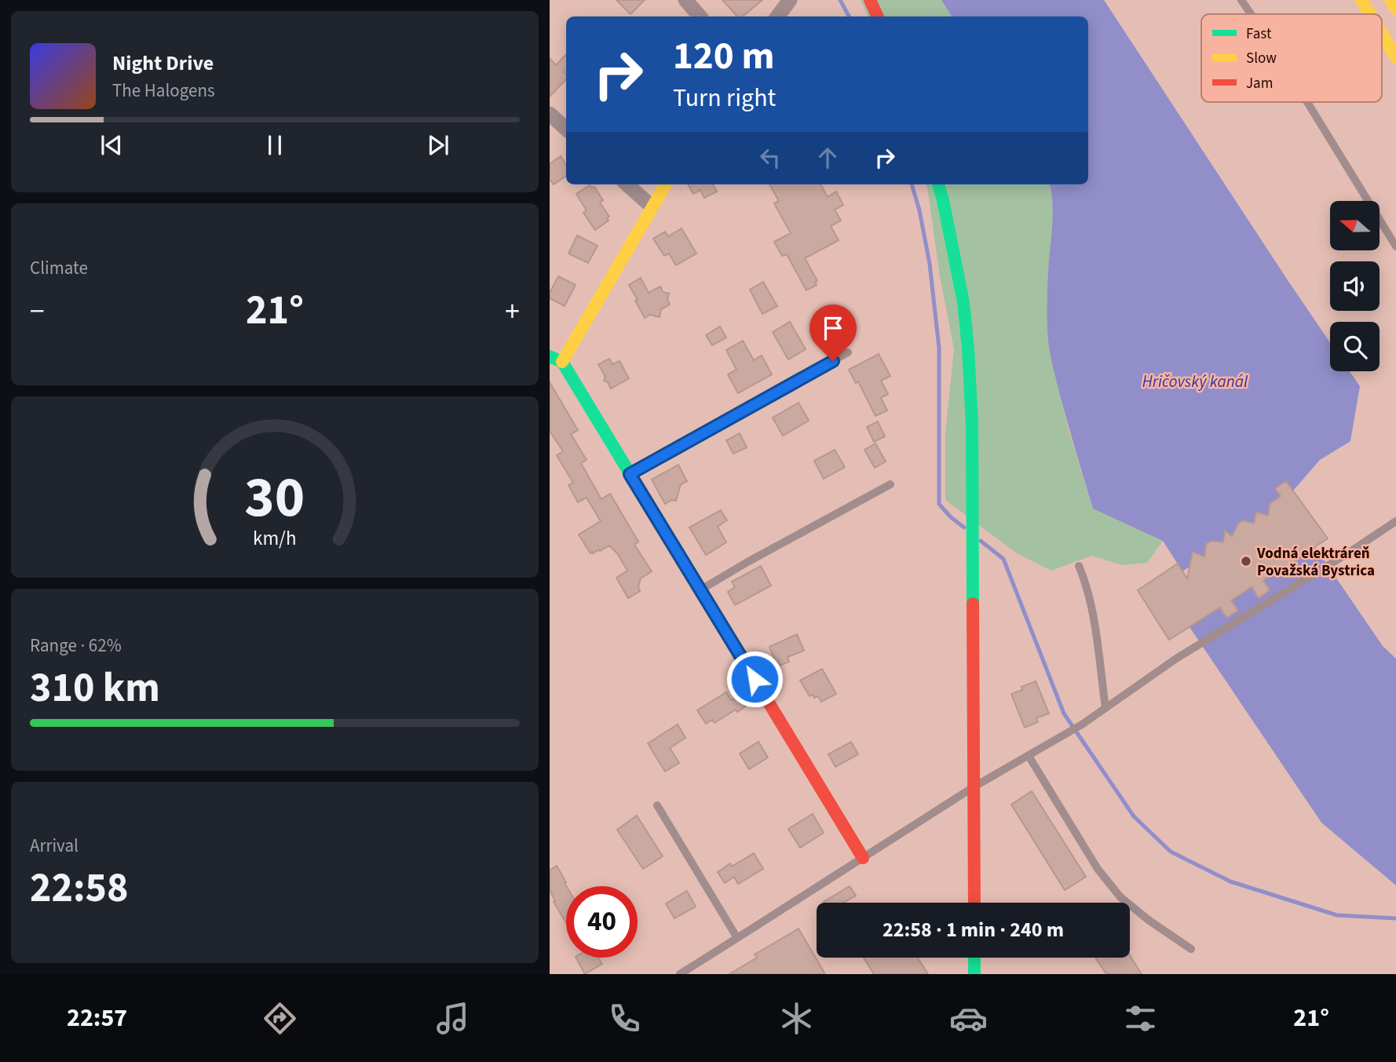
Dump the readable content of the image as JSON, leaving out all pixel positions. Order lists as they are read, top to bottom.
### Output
{
  "water": ["Hričovský kanál"],
  "places": ["Vodná elektráreň Považská Bystrica"],
  "legend": ["Fast", "Slow", "Jam"],
  "north": "left",
  "page": {
    "turn": ["120 m", "Turn right"],
    "song": ["Night Drive", "The Halogens"],
    "tile": [
      "Climate",
      ["Range · 62%", "310 km"],
      ["Arrival", "22:58"]
    ],
    "heat": ["−", "21°", "+"],
    "limit": "40",
    "trip": "22:58 · 1 min · 240 m",
    "tabs": ["22:57", "21°"],
    "gauge": ["30", "km/h"]
  }
}
